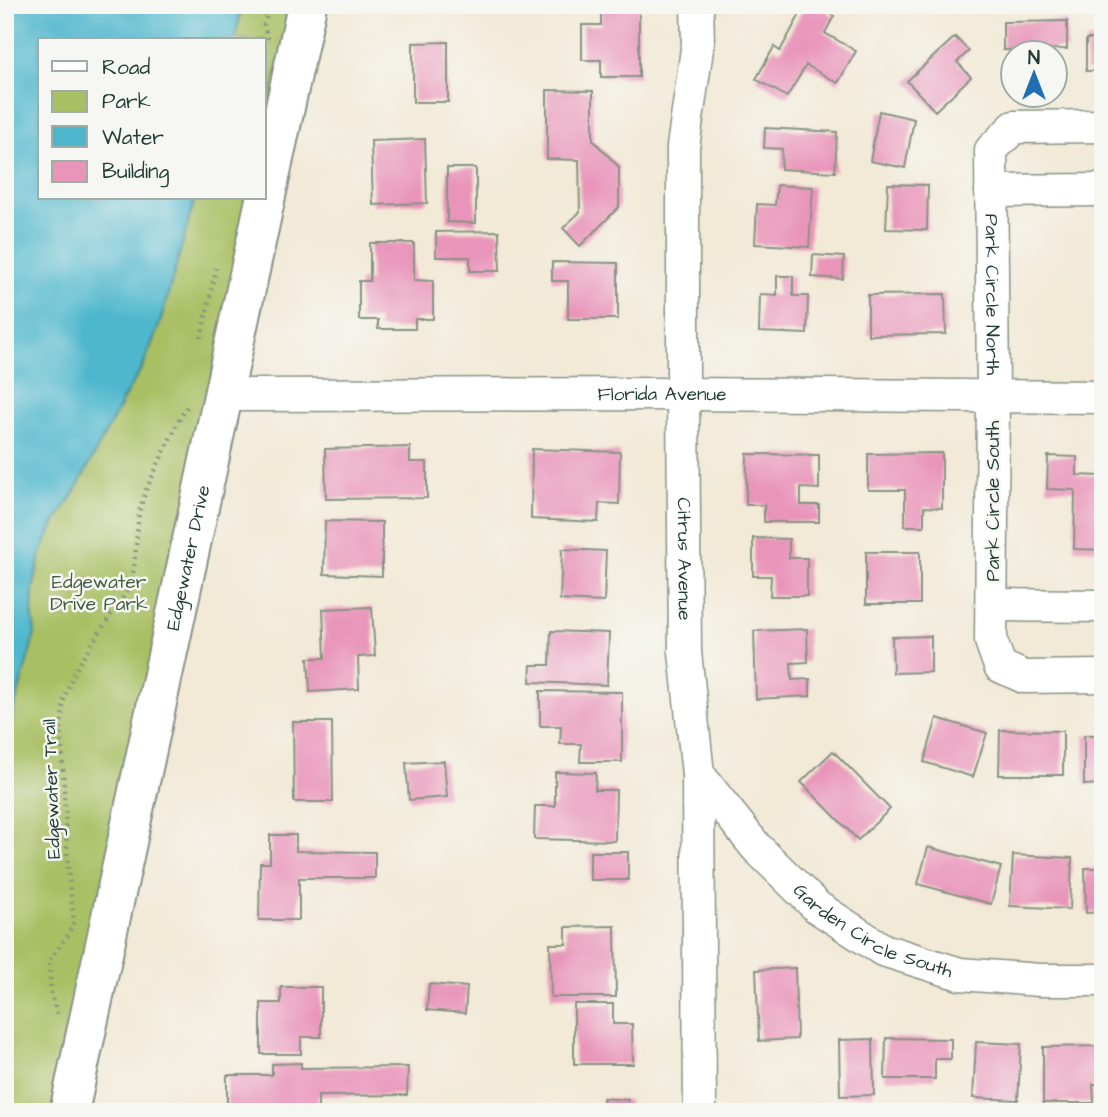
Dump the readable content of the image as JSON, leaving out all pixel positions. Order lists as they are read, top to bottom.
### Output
{
  "streets": {
    "main road": ["Edgewater Drive"],
    "street": [
      "Park Circle North",
      "Florida Avenue",
      "Park Circle South",
      "Citrus Avenue",
      "Garden Circle South"
    ],
    "path": ["Edgewater Trail"]
  },
  "crossings": [
    ["Park Circle North", "Florida Avenue"],
    ["Park Circle North", "Park Circle South"],
    ["Florida Avenue", "Park Circle South"],
    ["Florida Avenue", "Edgewater Drive"],
    ["Florida Avenue", "Citrus Avenue"],
    ["Florida Avenue", "Edgewater Trail"],
    ["Edgewater Drive", "Edgewater Trail"],
    ["Citrus Avenue", "Garden Circle South"]
  ],
  "parks": ["Edgewater Drive Park"],
  "legend": [
    "Road",
    "Park",
    "Water",
    "Building"
  ],
  "north": "top"
}
